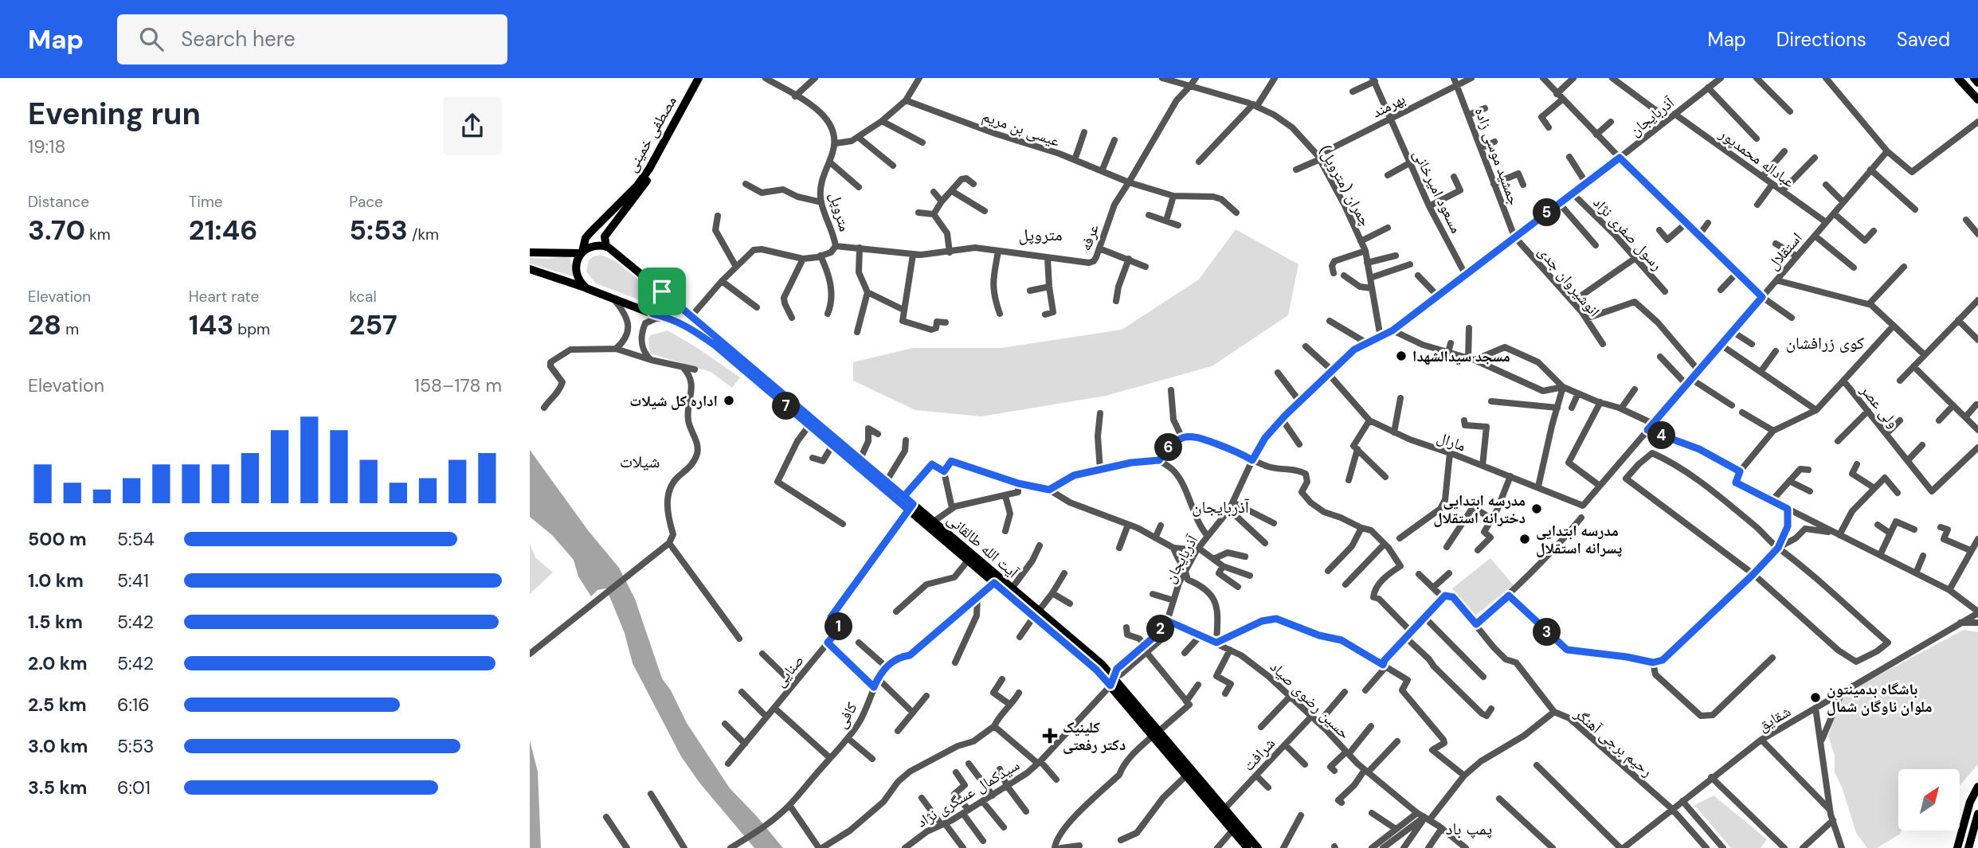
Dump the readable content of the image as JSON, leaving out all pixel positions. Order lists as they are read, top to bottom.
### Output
{
  "streets": {
    "main road": ["مصطفی خمینی", "آیت الله طالقانی"],
    "street": [
      "بهرمند",
      "آذربایجان",
      "عیسی بن مریم",
      "جمشید موسی زاده",
      "عباداله محمدپور",
      "چمران (متروپل)",
      "مسعود امیرخانی",
      "متروپل",
      "رسول صفری نژاد",
      "عرفه",
      "استقلال",
      "انوشیروان جدی",
      "ولی عصر",
      "مارال",
      "صنایی",
      "حسین رضوی صیاد",
      "کافی",
      "شقایق",
      "رحیم برجی آهنگر",
      "شرافت",
      "سیدکمال عسگری نژاد"
    ]
  },
  "crossings": [
    ["بهرمند", "جمشید موسی زاده"],
    ["بهرمند", "چمران (متروپل)"],
    ["بهرمند", "مسعود امیرخانی"],
    ["آذربایجان", "جمشید موسی زاده"],
    ["آذربایجان", "عباداله محمدپور"],
    ["آذربایجان", "چمران (متروپل)"],
    ["آذربایجان", "مسعود امیرخانی"],
    ["آذربایجان", "رسول صفری نژاد"],
    ["آذربایجان", "انوشیروان جدی"],
    ["آذربایجان", "مارال"],
    ["آذربایجان", "حسین رضوی صیاد"],
    ["آذربایجان", "سیدکمال عسگری نژاد"],
    ["عیسی بن مریم", "عرفه"],
    ["جمشید موسی زاده", "انوشیروان جدی"],
    ["عباداله محمدپور", "استقلال"],
    ["چمران (متروپل)", "عرفه"],
    ["متروپل", "عرفه"],
    ["متروپل", "آیت الله طالقانی"],
    ["استقلال", "مارال"],
    ["آیت الله طالقانی", "صنایی"],
    ["آیت الله طالقانی", "کافی"],
    ["آیت الله طالقانی", "شرافت"],
    ["آیت الله طالقانی", "سیدکمال عسگری نژاد"],
    ["حسین رضوی صیاد", "شرافت"],
    ["شقایق", "رحیم برجی آهنگر"]
  ],
  "districts": [
    "متروپل",
    "کوی زرافشان",
    "شیلات",
    "آذربایجان",
    "پمپ باد"
  ],
  "places": {
    "other": [
      "مسجد سیدالشهدا",
      "اداره کل شیلات",
      "مدرسه ابتدایی دخترانه استقلال",
      "مدرسه ابتدایی پسرانه استقلال",
      "باشگاه بدمینتون ملوان ناوگان شمال"
    ],
    "health": ["کلینیک دکتر رفعتی"]
  },
  "north": "top right",
  "page": {
    "header": "Map",
    "search": "Search here",
    "nav": ["Map", "Directions", "Saved"],
    "heading": ["Evening run", "19:18"],
    "stats": [
      ["Distance", "3.70 km"],
      ["Time", "21:46"],
      ["Pace", "5:53 /km"],
      ["Elevation", "28 m"],
      ["Heart rate", "143 bpm"],
      ["kcal", "257"]
    ],
    "pins": [
      "5",
      "7",
      "4",
      "6",
      "1",
      "2",
      "3"
    ],
    "chart": ["Elevation", "158–178 m"],
    "list": [
      {
        "name": "500 m",
        "note": "5:54"
      },
      {
        "name": "1.0 km",
        "note": "5:41"
      },
      {
        "name": "1.5 km",
        "note": "5:42"
      },
      {
        "name": "2.0 km",
        "note": "5:42"
      },
      {
        "name": "2.5 km",
        "note": "6:16"
      },
      {
        "name": "3.0 km",
        "note": "5:53"
      },
      {
        "name": "3.5 km",
        "note": "6:01"
      }
    ]
  }
}
